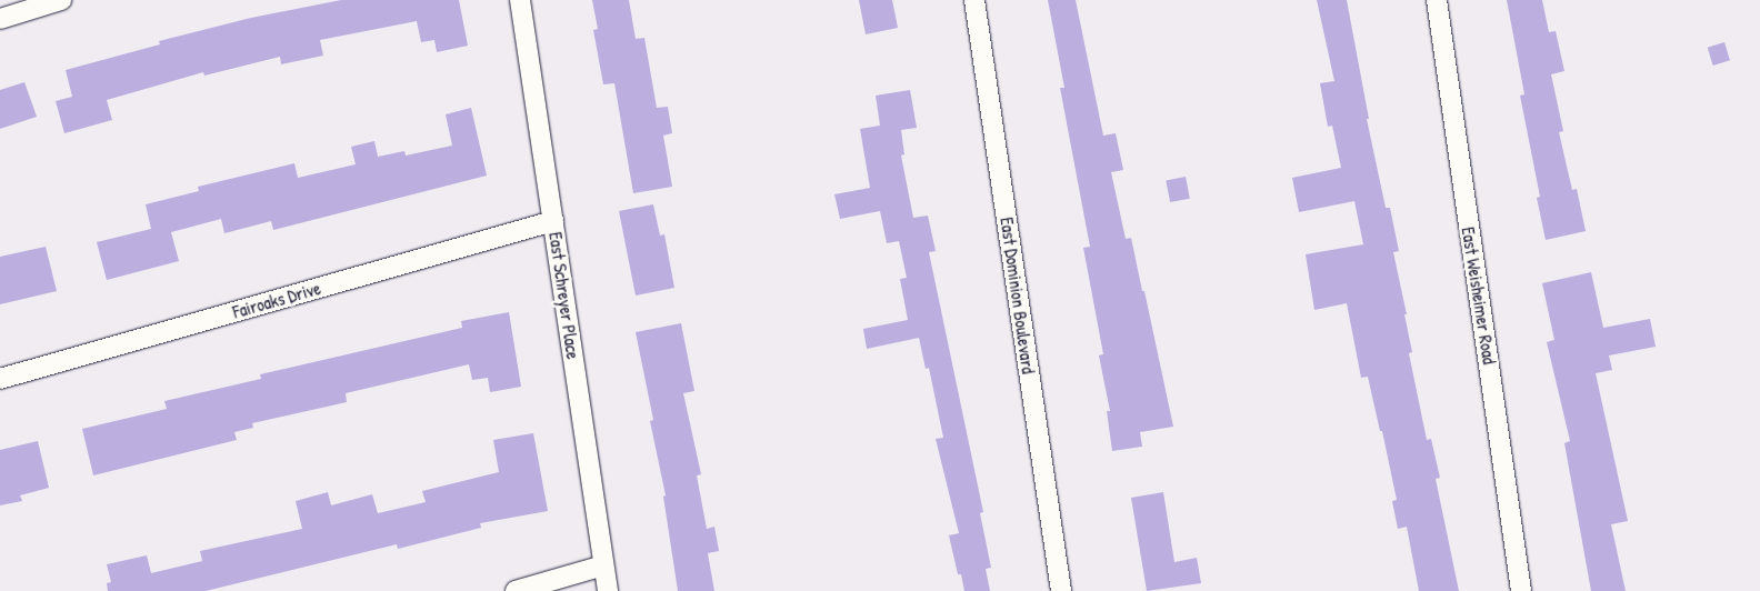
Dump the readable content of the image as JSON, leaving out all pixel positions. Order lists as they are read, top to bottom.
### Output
{
  "streets": {
    "street": [
      "East Schreyer Place",
      "East Dominion Boulevard",
      "East Weisheimer Road",
      "Fairoaks Drive"
    ]
  },
  "crossings": [
    ["East Schreyer Place", "Fairoaks Drive"]
  ]
}
